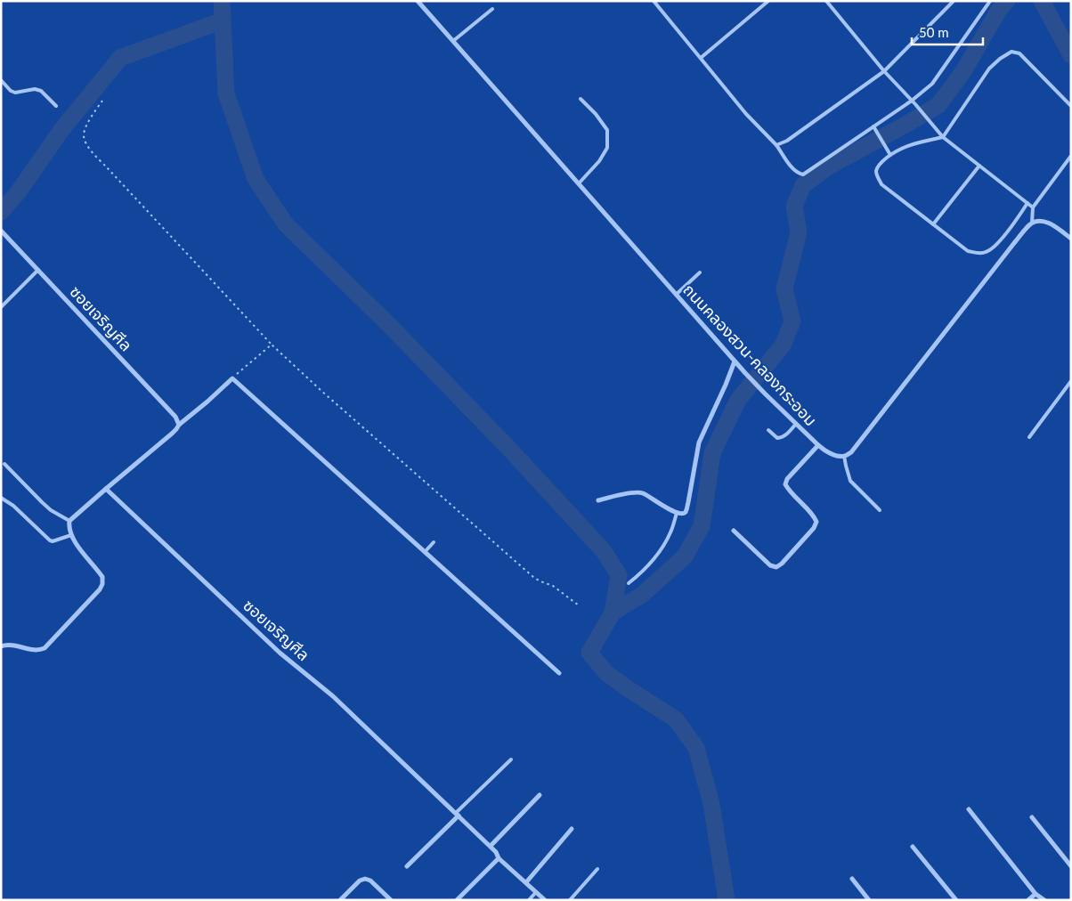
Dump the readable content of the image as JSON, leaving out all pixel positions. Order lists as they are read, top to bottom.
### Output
{
  "streets": {
    "street": ["ซอยเจริญศีล", "ถนนคลองสวน-คลองกระออม"]
  },
  "scale_bar": "50 m"
}
